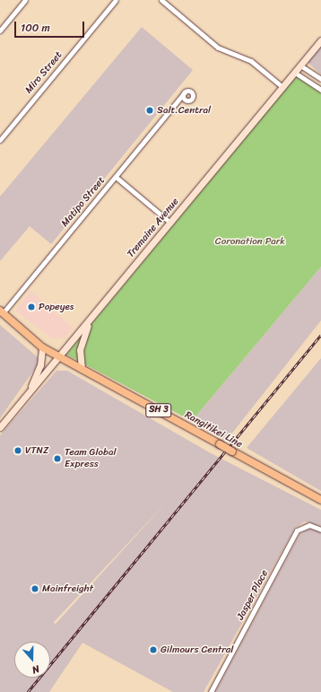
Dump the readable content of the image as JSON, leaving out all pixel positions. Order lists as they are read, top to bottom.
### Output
{
  "streets": {
    "highway": ["SH 3", "Rangitikei Line"],
    "main road": ["Tremaine Avenue"],
    "street": ["Miro Street", "Matipo Street", "Jasper Place"]
  },
  "crossings": [
    ["Matipo Street", "SH 3"],
    ["Tremaine Avenue", "SH 3"],
    ["Tremaine Avenue", "Rangitikei Line"],
    ["SH 3", "Rangitikei Line"]
  ],
  "parks": ["Coronation Park"],
  "places": [
    "Salt.Central",
    "Popeyes",
    "VTNZ",
    "Team Global Express",
    "Mainfreight",
    "Gilmours Central"
  ],
  "scale_bar": "100 m",
  "north": "bottom"
}
